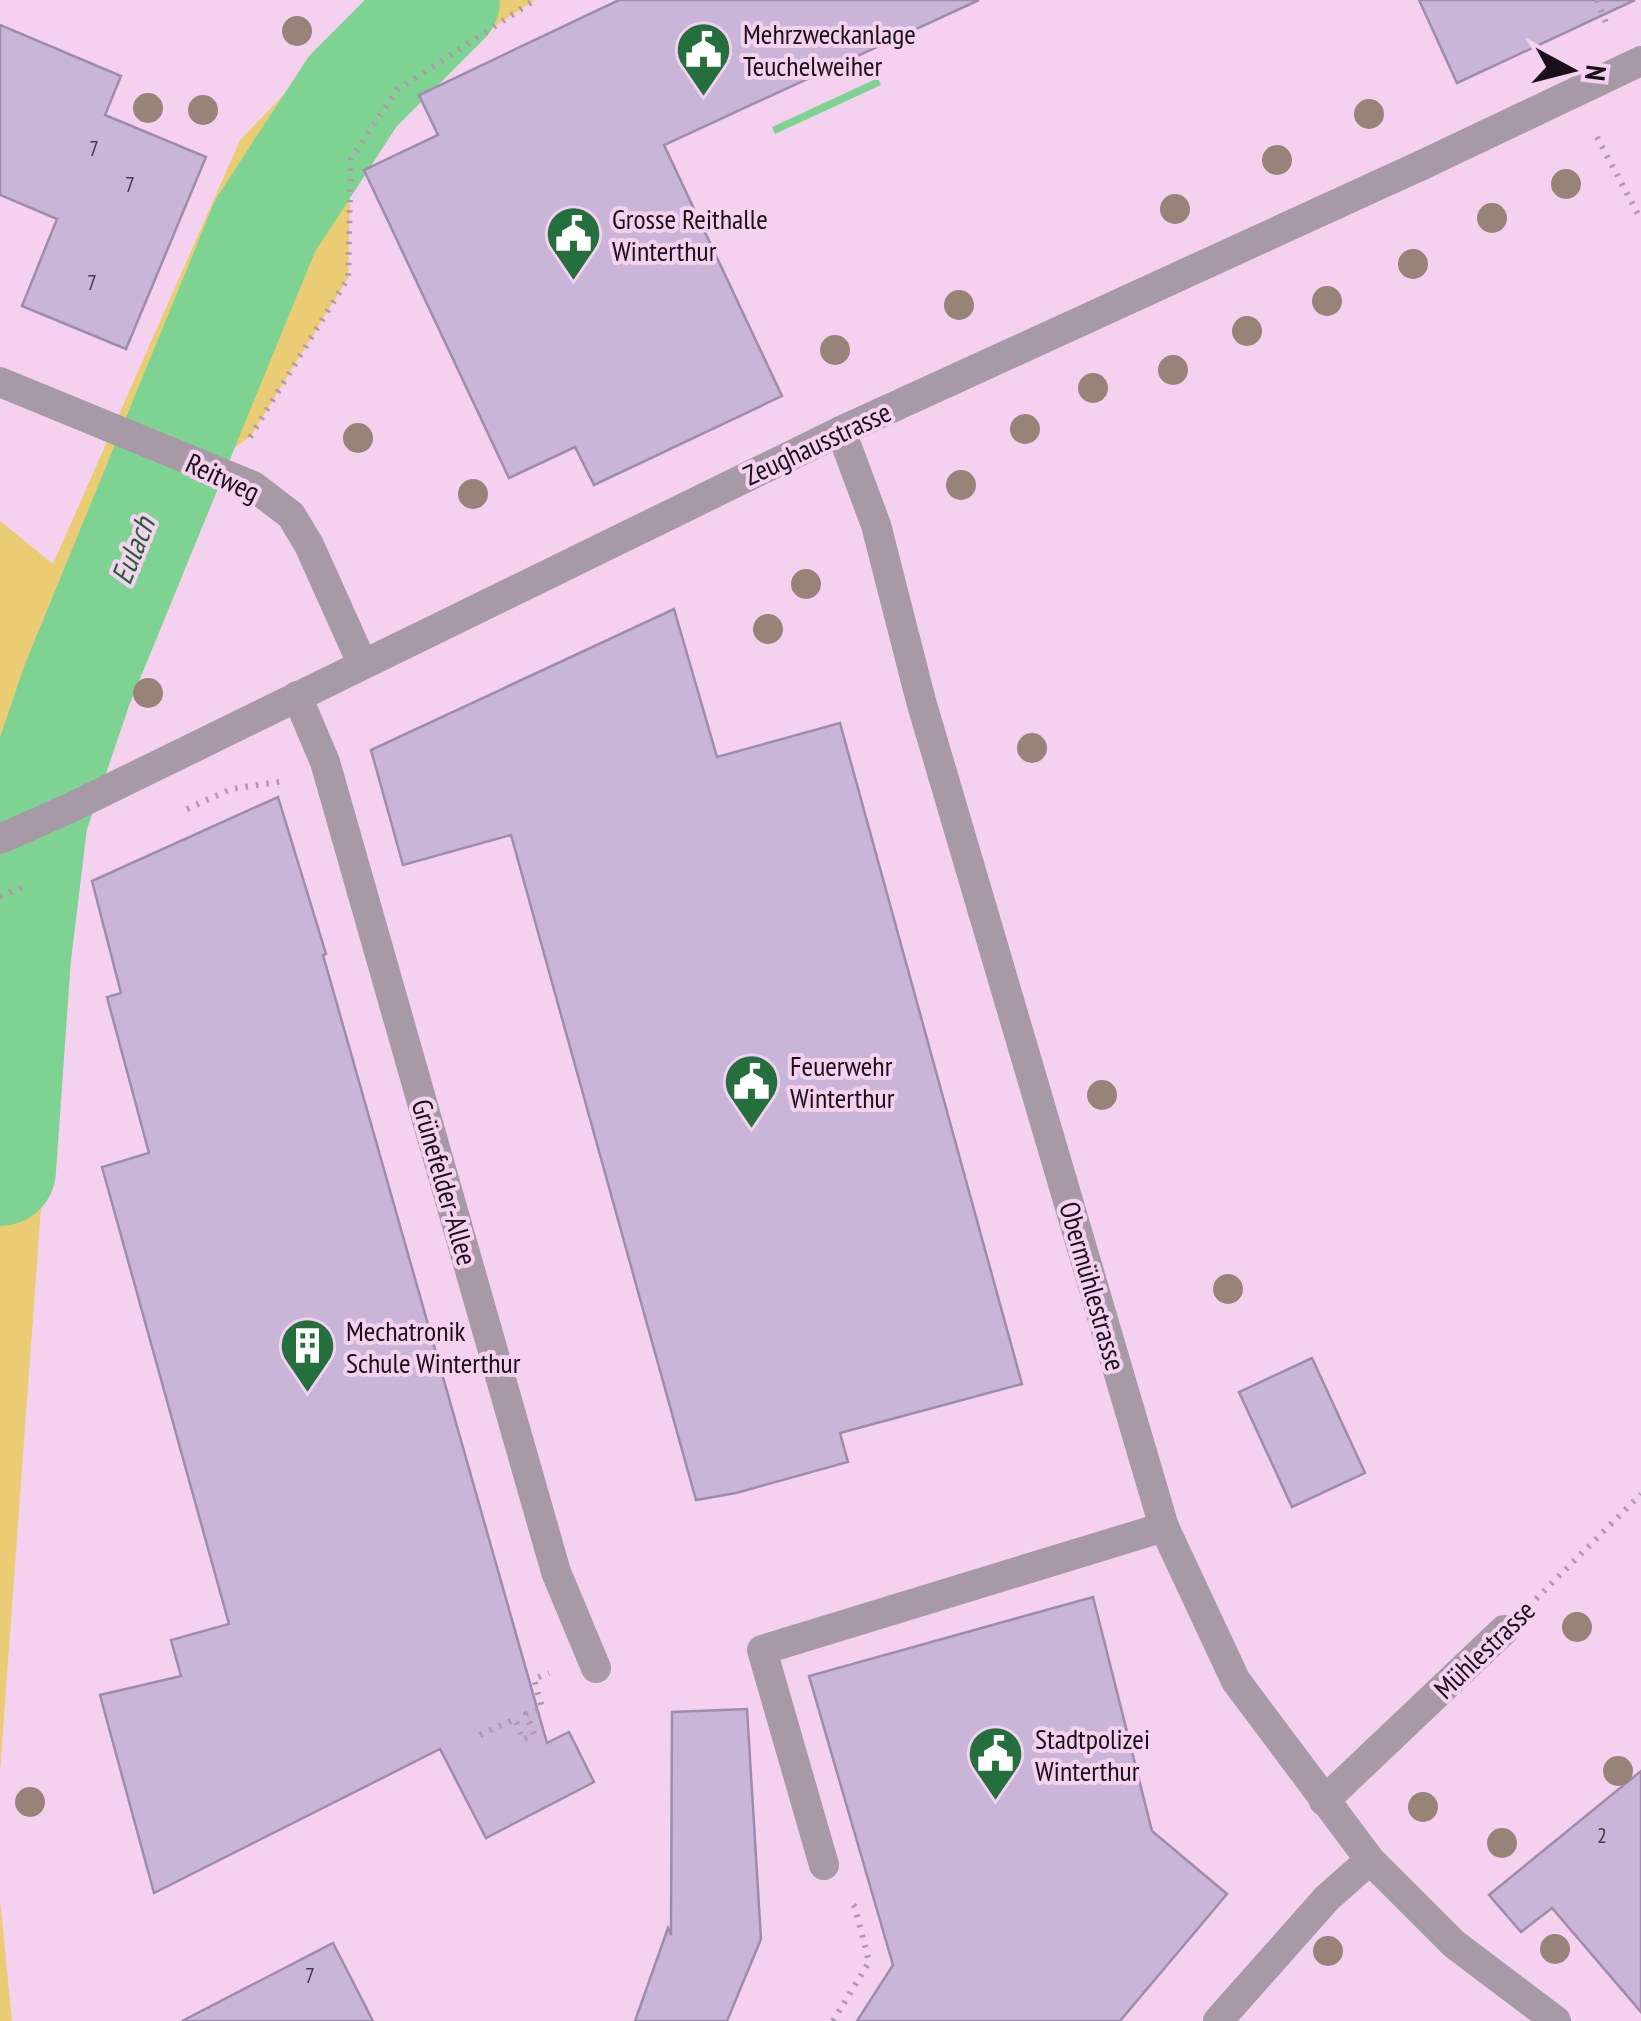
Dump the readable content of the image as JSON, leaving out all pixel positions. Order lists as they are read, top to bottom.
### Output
{
  "streets": {
    "street": [
      "Zeughausstrasse",
      "Reitweg",
      "Grünefelder-Allee",
      "Obermühlestrasse",
      "Mühlestrasse"
    ]
  },
  "crossings": [
    ["Zeughausstrasse", "Reitweg"],
    ["Zeughausstrasse", "Grünefelder-Allee"],
    ["Zeughausstrasse", "Obermühlestrasse"],
    ["Obermühlestrasse", "Mühlestrasse"]
  ],
  "water": ["Eulach"],
  "places": {
    "public building": [
      "Mehrzweckanlage Teuchelweiher",
      "Grosse Reithalle Winterthur",
      "Feuerwehr Winterthur",
      "Stadtpolizei Winterthur"
    ],
    "building": ["Mechatronik Schule Winterthur"]
  },
  "house_numbers": [
    "7",
    "7",
    "7",
    "2",
    "7"
  ],
  "north": "right"
}
